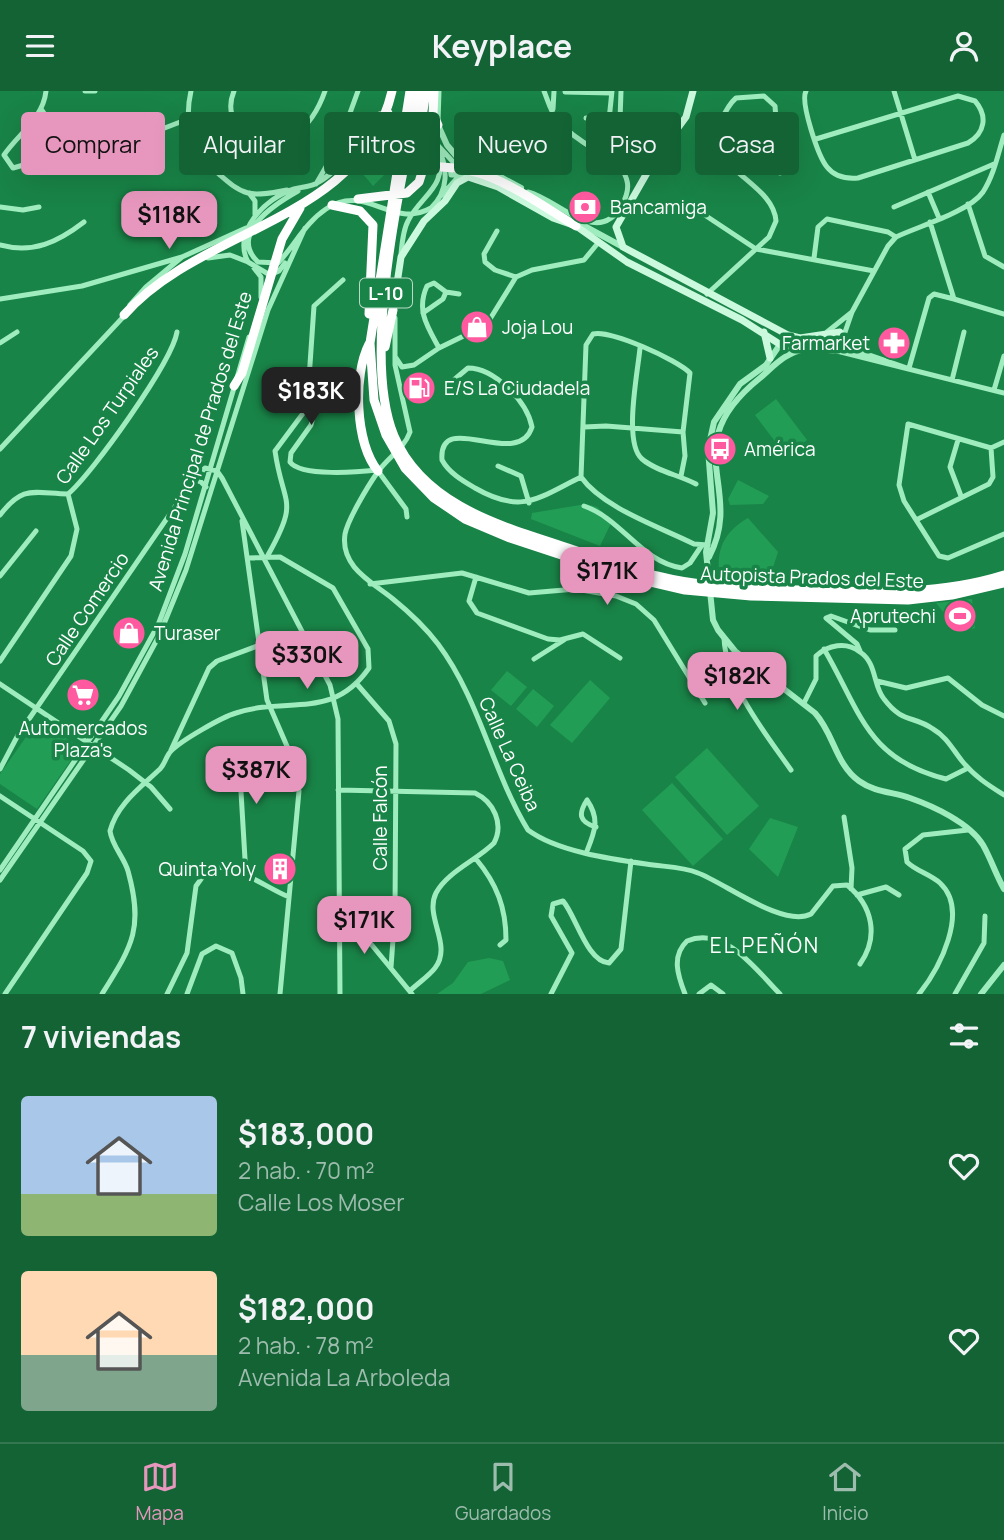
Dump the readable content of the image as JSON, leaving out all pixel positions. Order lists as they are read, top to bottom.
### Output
{
  "streets": {
    "highway": ["L-10", "Autopista Prados del Este"],
    "street": [
      "Calle Los Turpiales",
      "Avenida Principal de Prados del Este",
      "Calle Comercio",
      "Calle La Ceiba",
      "Calle Falcón"
    ]
  },
  "crossings": [
    ["Calle La Ceiba", "Calle Falcón"]
  ],
  "districts": ["EL PEÑÓN"],
  "places": {
    "bank": ["Bancamiga"],
    "shop": ["Joja Lou", "Turaser"],
    "pharmacy": ["Farmarket"],
    "fuel station": ["E/S La Ciudadela"],
    "bus stop": ["América"],
    "sports": ["Aprutechi"],
    "supermarket": ["Automercados Plaza's"],
    "building": ["Quinta Yoly"]
  },
  "page": {
    "header": "Keyplace",
    "chip": [
      "Comprar",
      "Alquilar",
      "Filtros",
      "Nuevo",
      "Piso",
      "Casa"
    ],
    "price": [
      "$118K",
      "$183K",
      "$171K",
      "$330K",
      "$182K",
      "$387K",
      "$171K"
    ],
    "heading": "7 viviendas",
    "list": [
      {
        "name": "$183,000",
        "note": "2 hab. · 70 m² · Calle Los Moser"
      },
      {
        "name": "$182,000",
        "note": "2 hab. · 78 m² · Avenida La Arboleda"
      }
    ],
    "tabs": ["Mapa", "Guardados", "Inicio"]
  }
}
